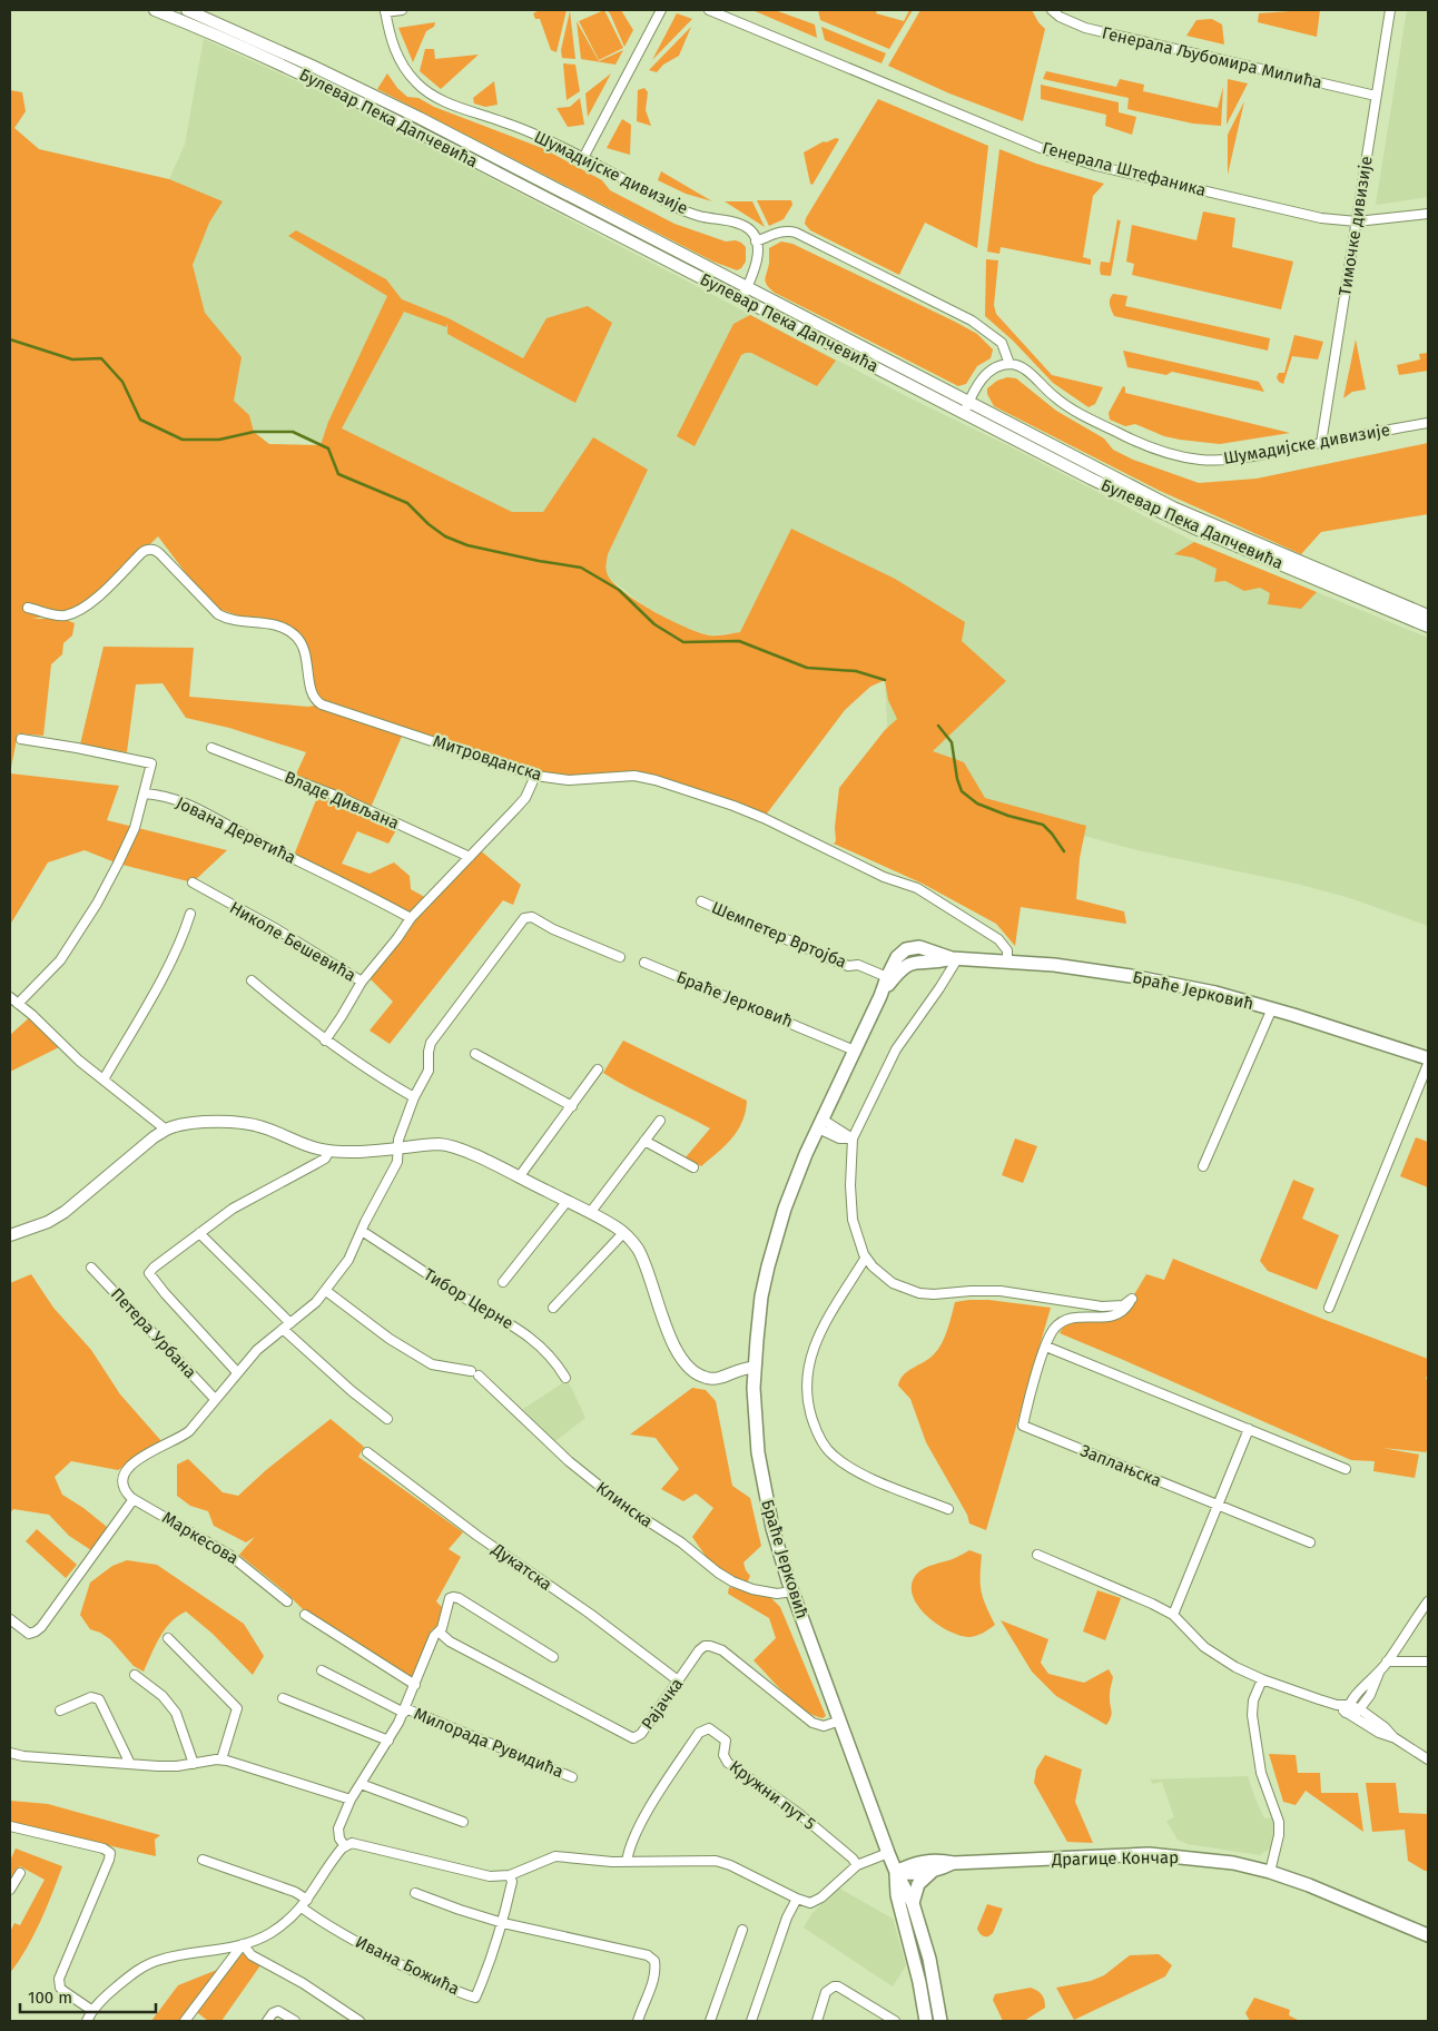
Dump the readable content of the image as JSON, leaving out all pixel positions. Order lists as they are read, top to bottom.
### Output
{
  "streets": {
    "main road": ["Браће Јерковић", "Драгице Кончар"],
    "street": [
      "Генерала Љубомира Милића",
      "Булевар Пека Дапчевића",
      "Генерала Штефаника",
      "Шумадијске дивизије",
      "Тимочке дивизије",
      "Митровданска",
      "Владе Дивљана",
      "Јована Деретића",
      "Шемпетер Вртојба",
      "Николе Бешевића",
      "Тибор Церне",
      "Петера Урбана",
      "Заплањска",
      "Клинска",
      "Маркесова",
      "Дукатска",
      "Рајачка",
      "Милорада Рувидића",
      "Кружни пут 5",
      "Ивана Божића"
    ]
  },
  "crossings": [
    ["Генерала Љубомира Милића", "Тимочке дивизије"],
    ["Генерала Штефаника", "Тимочке дивизије"],
    ["Шумадијске дивизије", "Тимочке дивизије"],
    ["Митровданска", "Браће Јерковић"],
    ["Шемпетер Вртојба", "Браће Јерковић"],
    ["Браће Јерковић", "Клинска"],
    ["Браће Јерковић", "Рајачка"],
    ["Браће Јерковић", "Драгице Кончар"],
    ["Дукатска", "Рајачка"]
  ],
  "scale_bar": "100 m"
}
